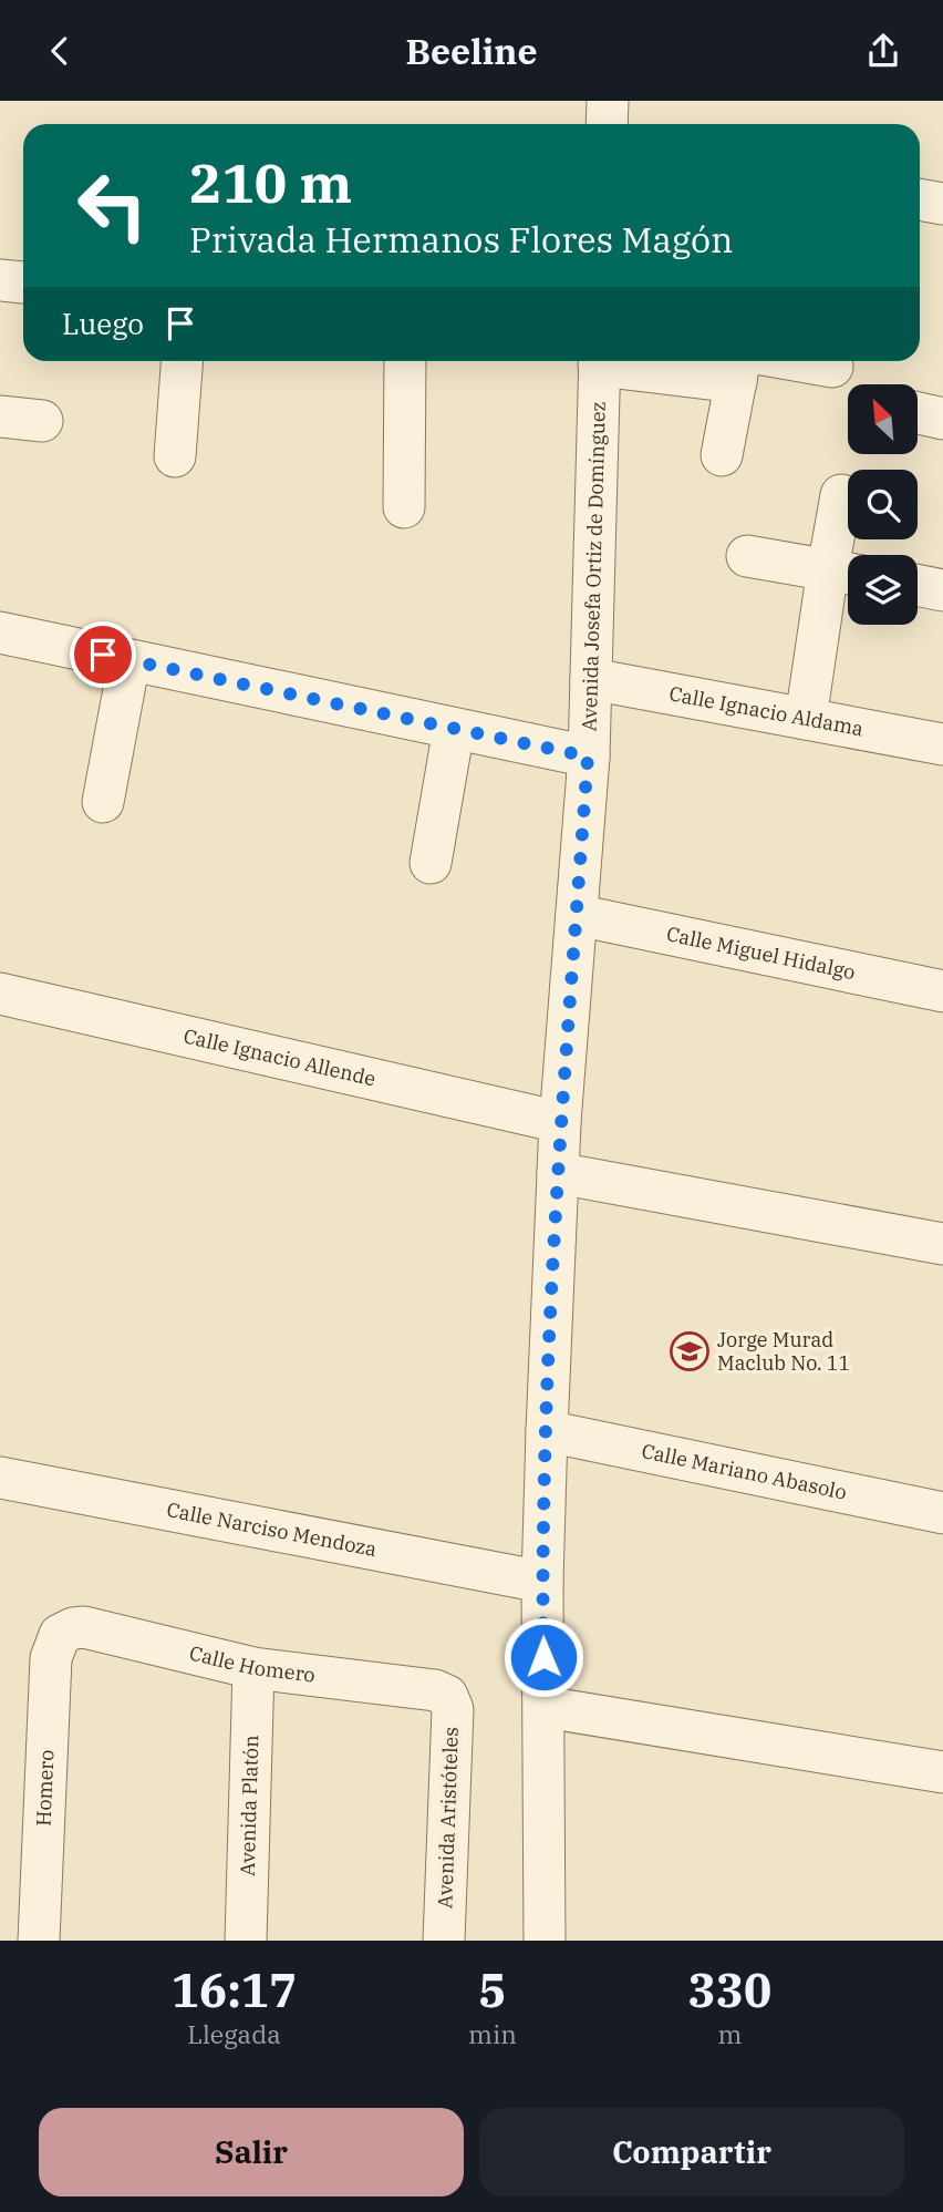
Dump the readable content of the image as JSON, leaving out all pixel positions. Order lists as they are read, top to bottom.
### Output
{
  "streets": {
    "street": [
      "Avenida Josefa Ortiz de Domínguez",
      "Calle Ignacio Aldama",
      "Calle Miguel Hidalgo",
      "Calle Ignacio Allende",
      "Calle Mariano Abasolo",
      "Calle Narciso Mendoza",
      "Calle Homero",
      "Homero",
      "Avenida Platón",
      "Avenida Aristóteles"
    ]
  },
  "crossings": [
    ["Avenida Josefa Ortiz de Domínguez", "Calle Ignacio Aldama"],
    ["Avenida Josefa Ortiz de Domínguez", "Calle Miguel Hidalgo"],
    ["Avenida Josefa Ortiz de Domínguez", "Calle Ignacio Allende"],
    ["Avenida Josefa Ortiz de Domínguez", "Calle Mariano Abasolo"],
    ["Avenida Josefa Ortiz de Domínguez", "Calle Narciso Mendoza"],
    ["Calle Homero", "Homero"],
    ["Calle Homero", "Avenida Platón"],
    ["Calle Homero", "Avenida Aristóteles"]
  ],
  "places": {
    "school or university": ["Jorge Murad Maclub No. 11"]
  },
  "north": "top left",
  "page": {
    "header": "Beeline",
    "turn": ["210 m", "Privada Hermanos Flores Magón"],
    "then": "Luego",
    "eta": [
      "16:17",
      "Llegada",
      "5",
      "min",
      "330",
      "m"
    ],
    "buttons": ["Salir", "Compartir"]
  }
}
